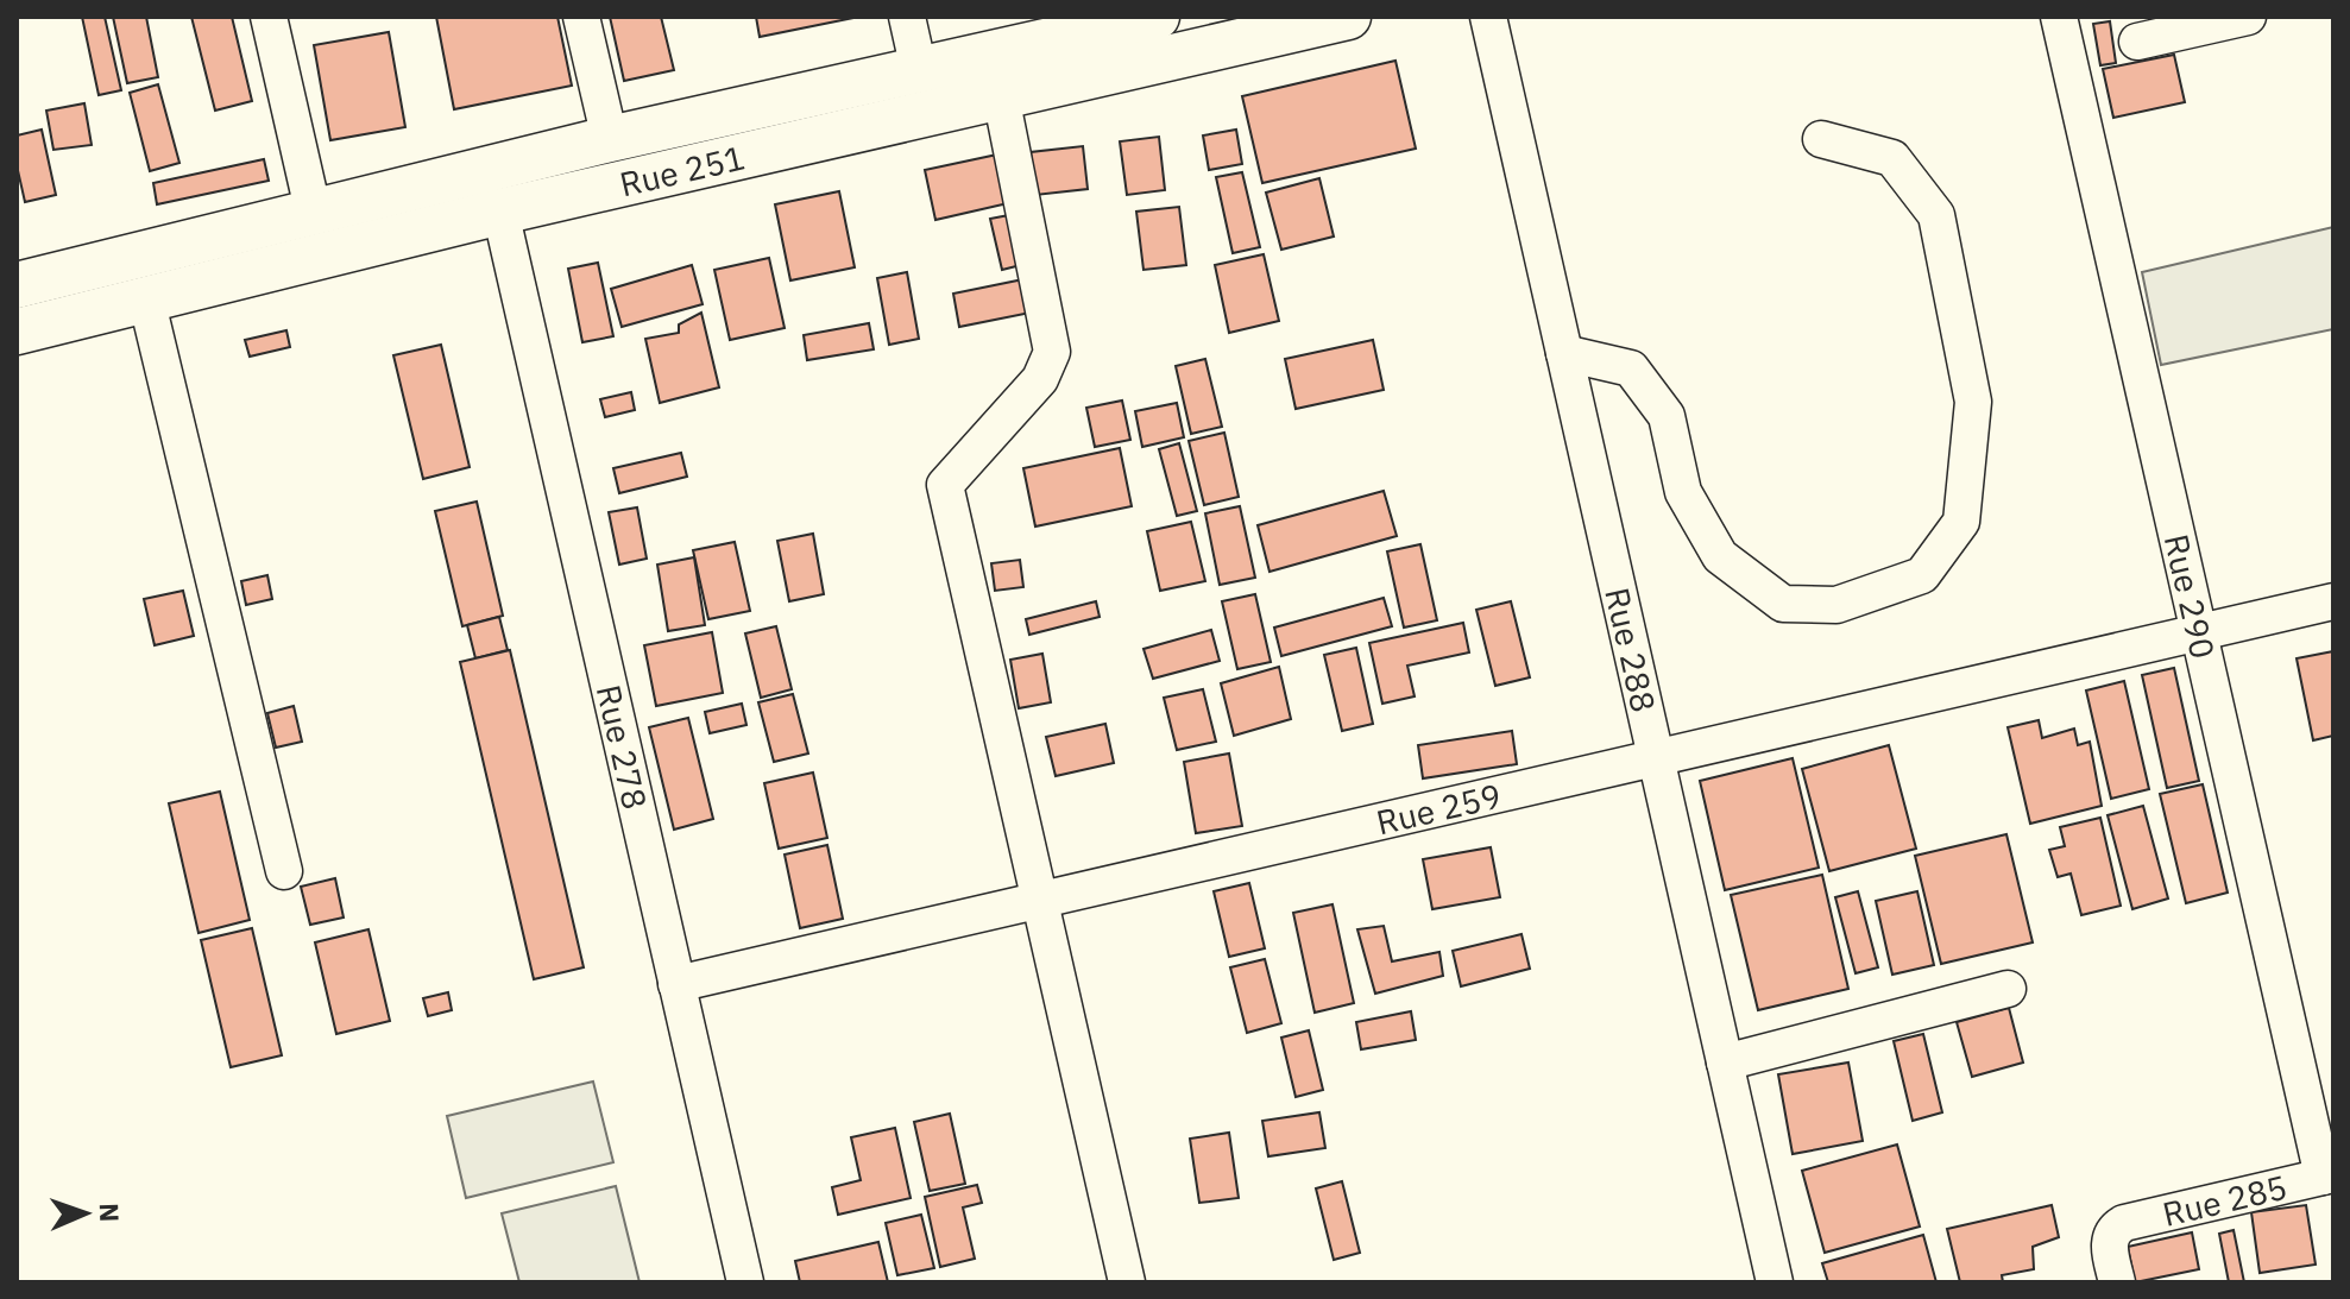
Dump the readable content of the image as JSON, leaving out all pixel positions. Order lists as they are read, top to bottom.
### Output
{
  "streets": {
    "main road": ["Rue 251"],
    "street": [
      "Rue 290",
      "Rue 288",
      "Rue 278",
      "Rue 259",
      "Rue 285"
    ]
  },
  "crossings": [
    ["Rue 251", "Rue 278"],
    ["Rue 290", "Rue 259"],
    ["Rue 290", "Rue 285"],
    ["Rue 288", "Rue 259"],
    ["Rue 278", "Rue 259"]
  ],
  "north": "right"
}
